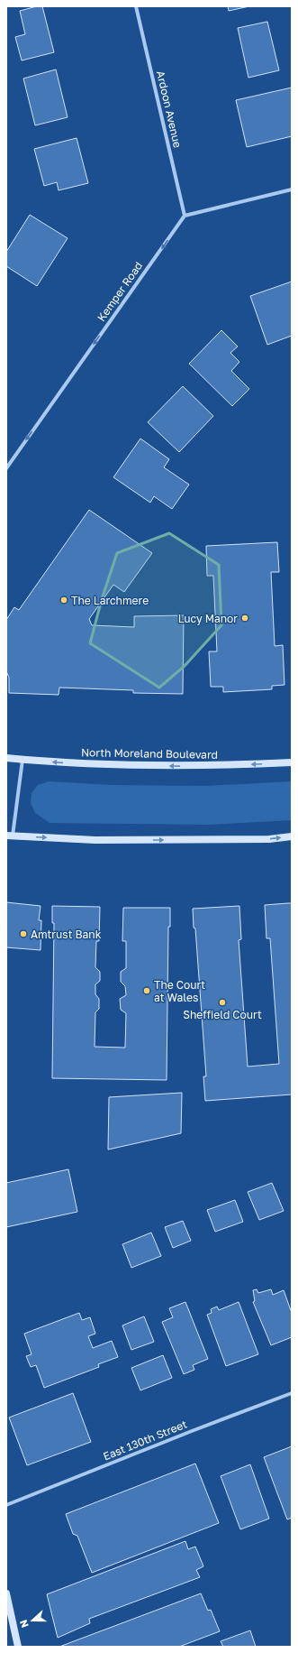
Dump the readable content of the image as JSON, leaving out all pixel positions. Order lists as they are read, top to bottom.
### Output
{
  "streets": {
    "main road": ["North Moreland Boulevard"],
    "street": ["Ardoon Avenue", "Kemper Road", "East 130th Street"]
  },
  "crossings": [
    ["Ardoon Avenue", "Kemper Road"]
  ],
  "one_way": ["Kemper Road", "North Moreland Boulevard"],
  "places": [
    "The Larchmere",
    "Lucy Manor",
    "Amtrust Bank",
    "The Court at Wales",
    "Sheffield Court"
  ],
  "north": "left"
}
